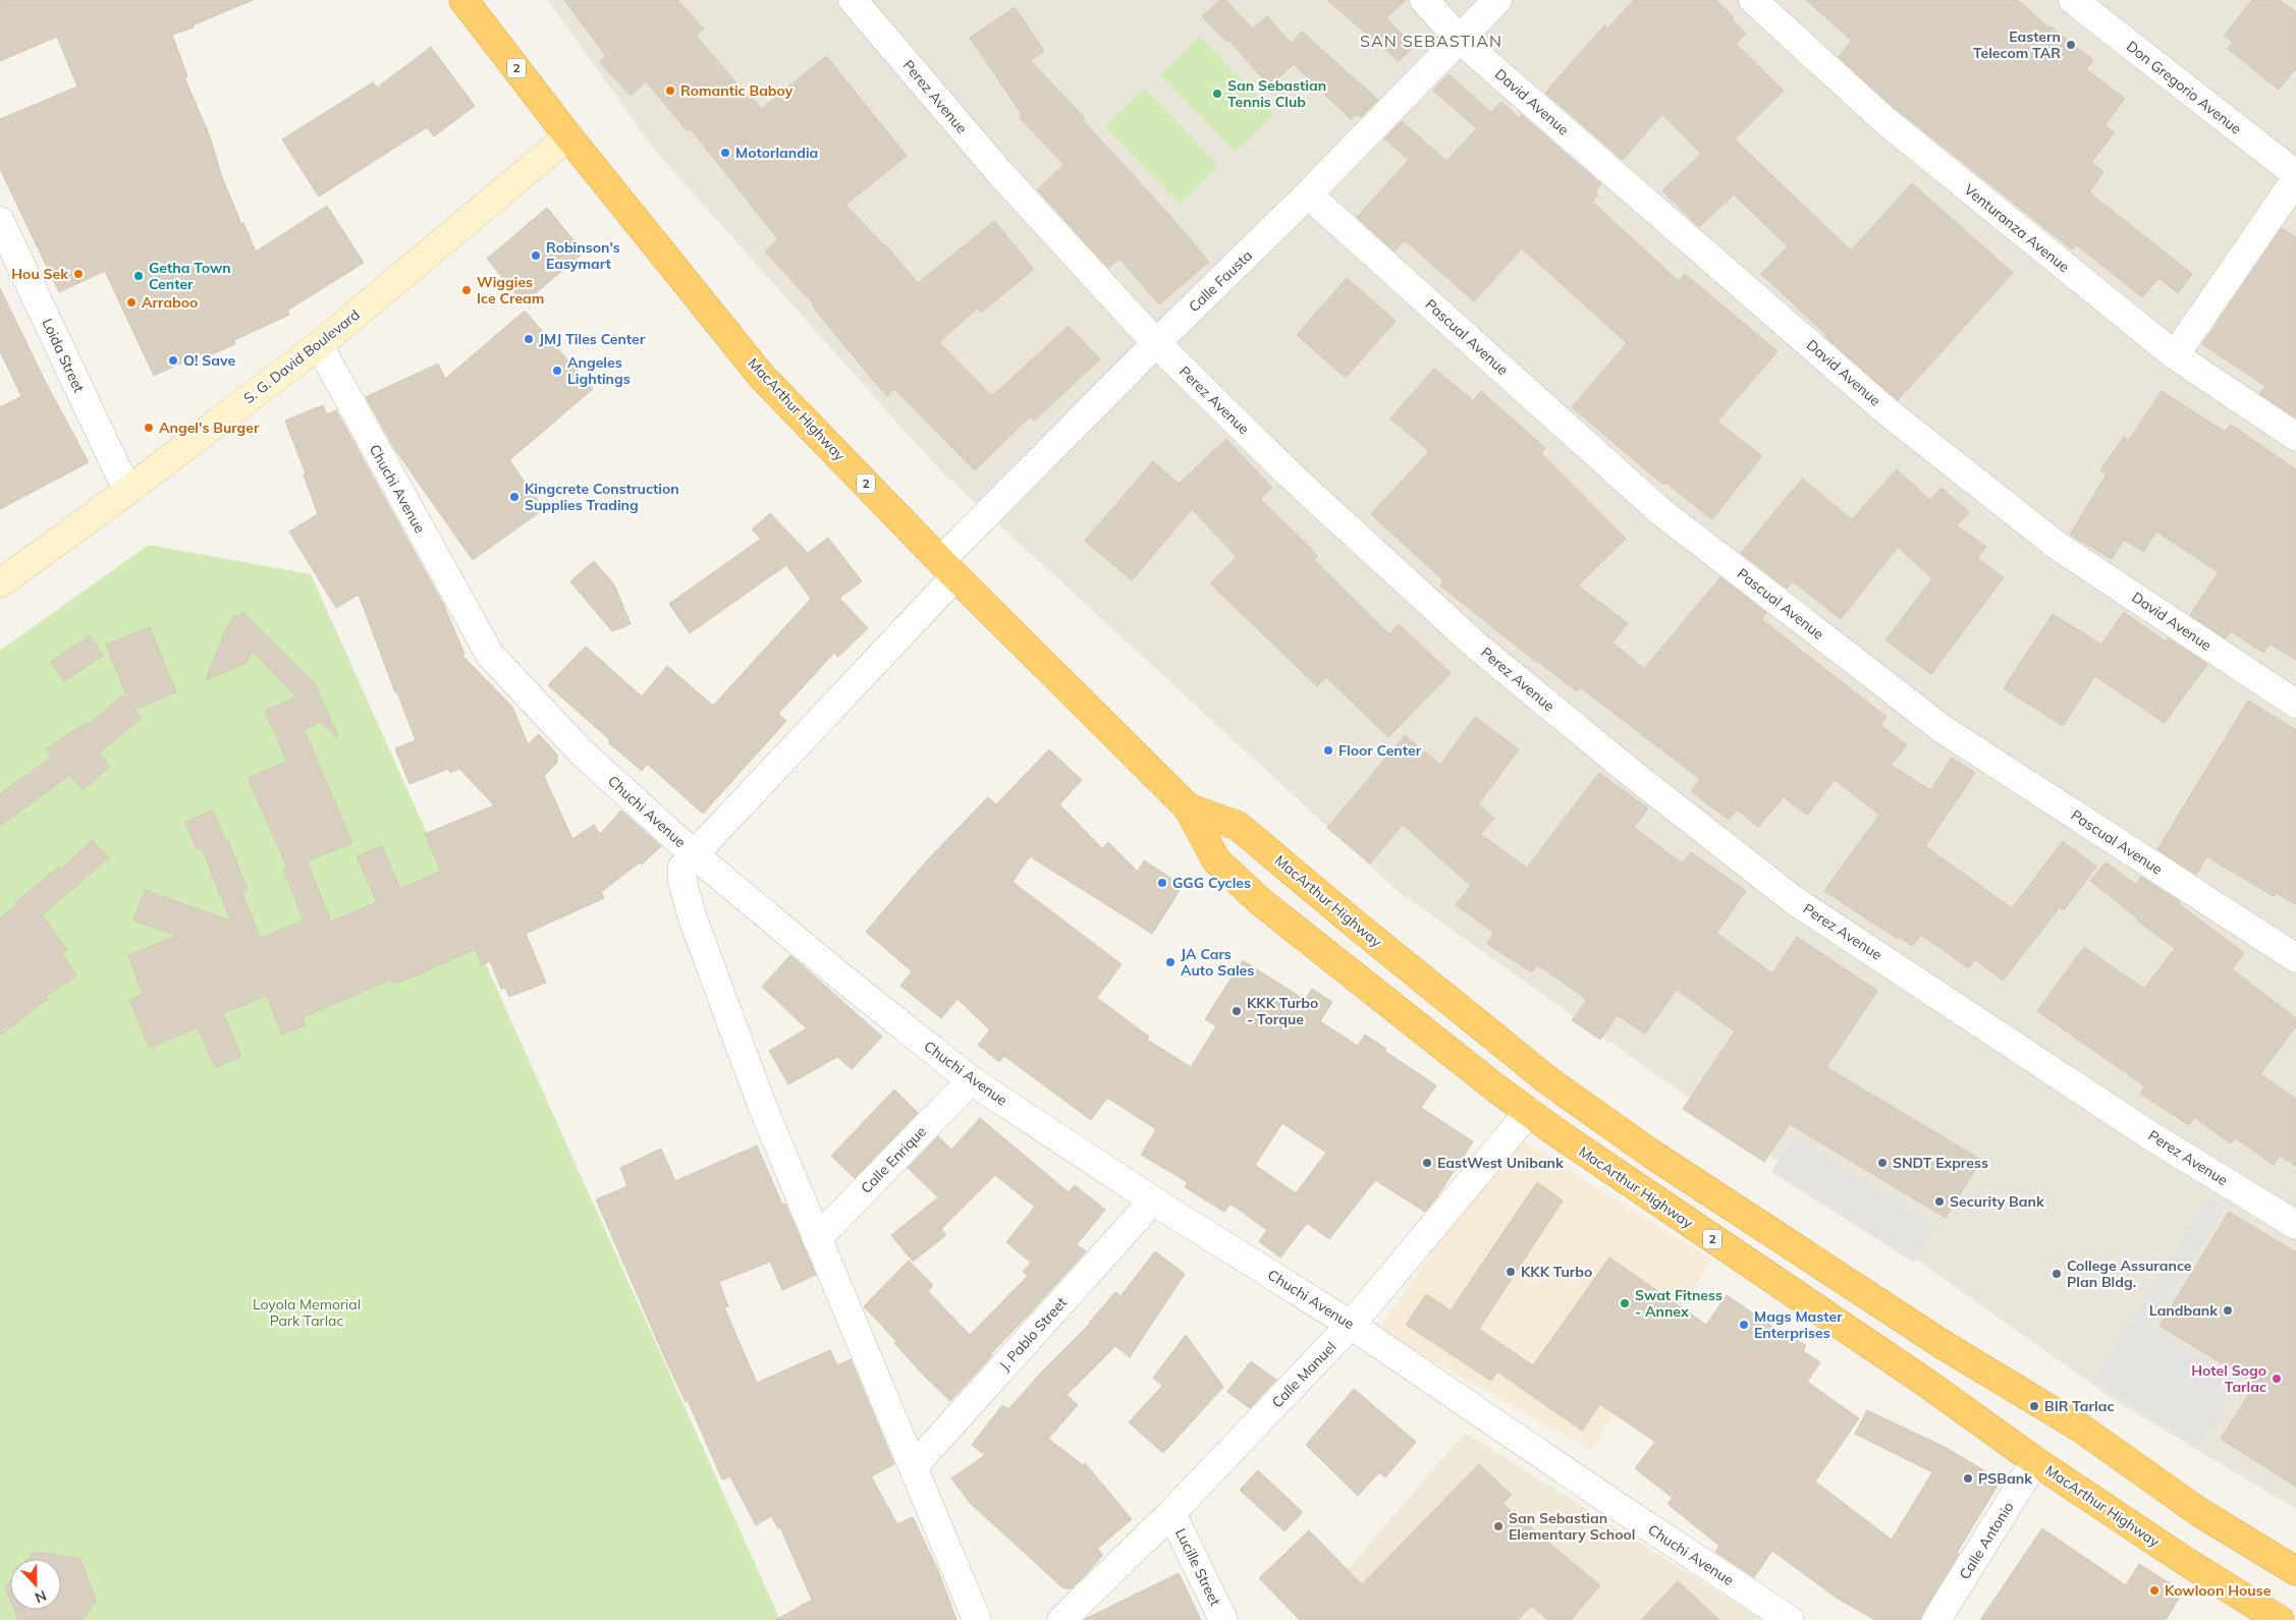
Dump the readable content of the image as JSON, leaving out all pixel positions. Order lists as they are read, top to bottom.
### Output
{
  "streets": {
    "highway": ["2", "MacArthur Highway"],
    "street": [
      "Don Gregorio Avenue",
      "Perez Avenue",
      "David Avenue",
      "Venturanza Avenue",
      "Calle Fausta",
      "Pascual Avenue",
      "Loida Street",
      "S. G. David Boulevard",
      "Chuchi Avenue",
      "Calle Enrique",
      "J. Pablo Street",
      "Calle Manuel",
      "Calle Antonio",
      "Lucille Street"
    ]
  },
  "crossings": [
    ["Perez Avenue", "Calle Fausta"],
    ["David Avenue", "Calle Fausta"],
    ["Calle Fausta", "Pascual Avenue"],
    ["Calle Fausta", "MacArthur Highway"],
    ["Calle Fausta", "Chuchi Avenue"],
    ["Calle Fausta", "Calle Enrique"],
    ["Loida Street", "S. G. David Boulevard"],
    ["S. G. David Boulevard", "MacArthur Highway"],
    ["S. G. David Boulevard", "Chuchi Avenue"],
    ["MacArthur Highway", "Calle Manuel"],
    ["MacArthur Highway", "Calle Antonio"],
    ["Chuchi Avenue", "Calle Enrique"],
    ["Chuchi Avenue", "J. Pablo Street"],
    ["Chuchi Avenue", "Calle Manuel"],
    ["Calle Manuel", "Lucille Street"]
  ],
  "districts": ["SAN SEBASTIAN"],
  "parks": ["Loyola Memorial Park Tarlac"],
  "places": [
    "Eastern Telecom TAR",
    "Romantic Baboy",
    "San Sebastian Tennis Club",
    "Motorlandia",
    "Robinson's Easymart",
    "Hou Sek",
    "Getha Town Center",
    "Wiggies Ice Cream",
    "Arraboo",
    "JMJ Tiles Center",
    "O! Save",
    "Angeles Lightings",
    "Angel's Burger",
    "Kingcrete Construction Supplies Trading",
    "Floor Center",
    "GGG Cycles",
    "JA Cars Auto Sales",
    "KKK Turbo - Torque",
    "EastWest Unibank",
    "SNDT Express",
    "Security Bank",
    "KKK Turbo",
    "College Assurance Plan Bldg.",
    "Swat Fitness - Annex",
    "Landbank",
    "Mags Master Enterprises",
    "Hotel Sogo Tarlac",
    "BIR Tarlac",
    "PSBank",
    "San Sebastian Elementary School",
    "Kowloon House"
  ],
  "north": "bottom"
}
